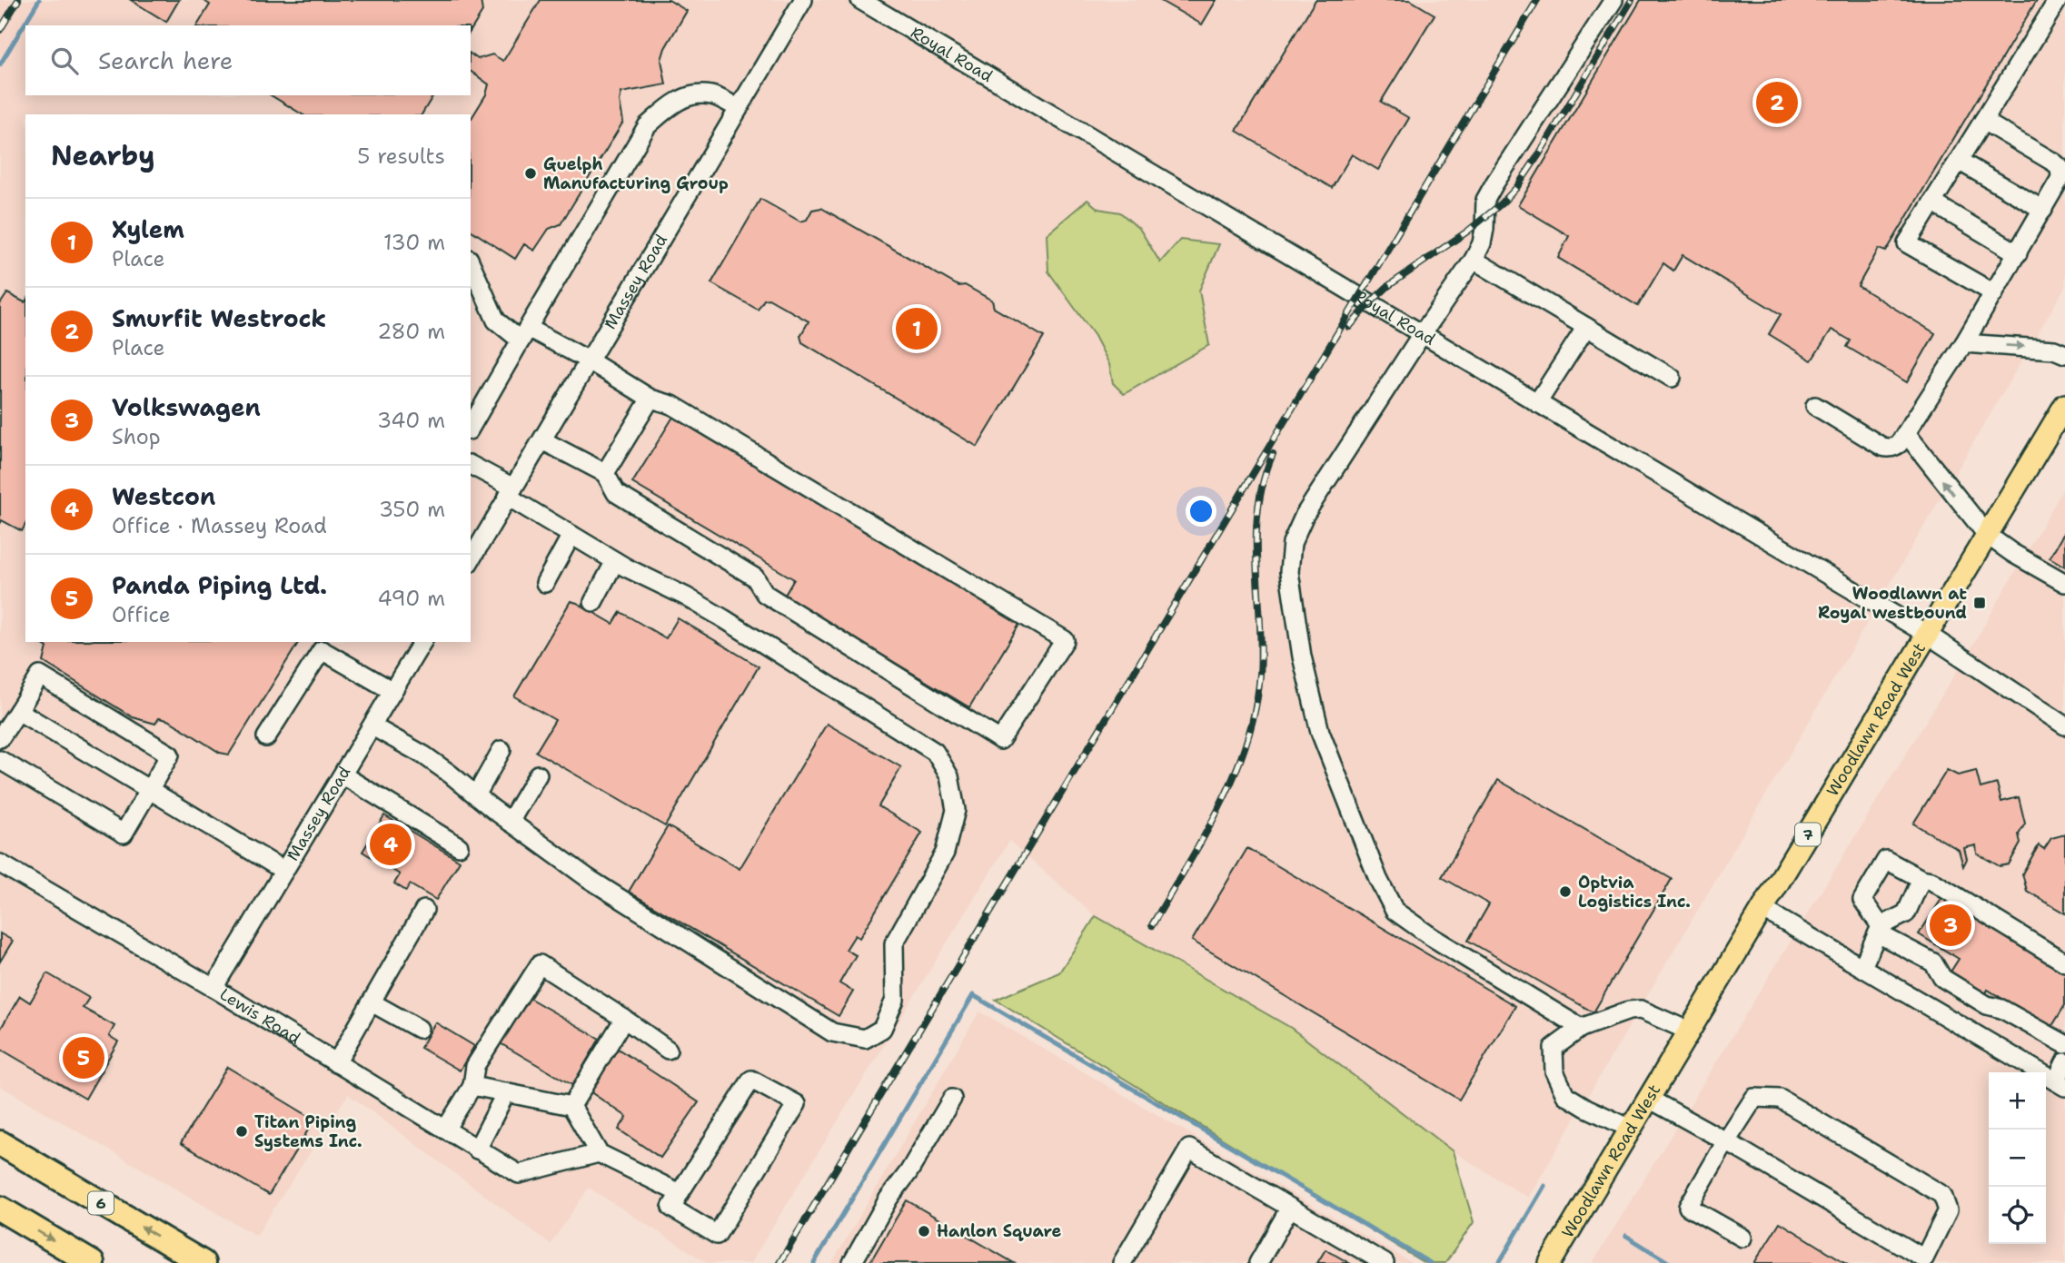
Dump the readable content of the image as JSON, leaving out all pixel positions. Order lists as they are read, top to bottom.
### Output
{
  "streets": {
    "highway": ["6"],
    "main road": ["Woodlawn Road West", "7"],
    "street": ["Royal Road", "Massey Road", "Lewis Road"]
  },
  "crossings": [
    ["Royal Road", "Woodlawn Road West"],
    ["Massey Road", "Lewis Road"]
  ],
  "places": {
    "other": [
      "Guelph Manufacturing Group",
      "Optvia Logistics Inc.",
      "Titan Piping Systems Inc.",
      "Hanlon Square"
    ],
    "transit": ["Woodlawn at Royal westbound"]
  },
  "page": {
    "search": "Search here",
    "pins": [
      "2",
      "1",
      "4",
      "3",
      "5"
    ],
    "heading": ["Nearby", "5 results"],
    "list": [
      {
        "mark": "1",
        "name": "Xylem",
        "note": "Place",
        "value": "130 m"
      },
      {
        "mark": "2",
        "name": "Smurfit Westrock",
        "note": "Place",
        "value": "280 m"
      },
      {
        "mark": "3",
        "name": "Volkswagen",
        "note": "Shop",
        "value": "340 m"
      },
      {
        "mark": "4",
        "name": "Westcon",
        "note": "Office · Massey Road",
        "value": "350 m"
      },
      {
        "mark": "5",
        "name": "Panda Piping Ltd.",
        "note": "Office",
        "value": "490 m"
      }
    ],
    "map_buttons": ["+", "−"]
  }
}
